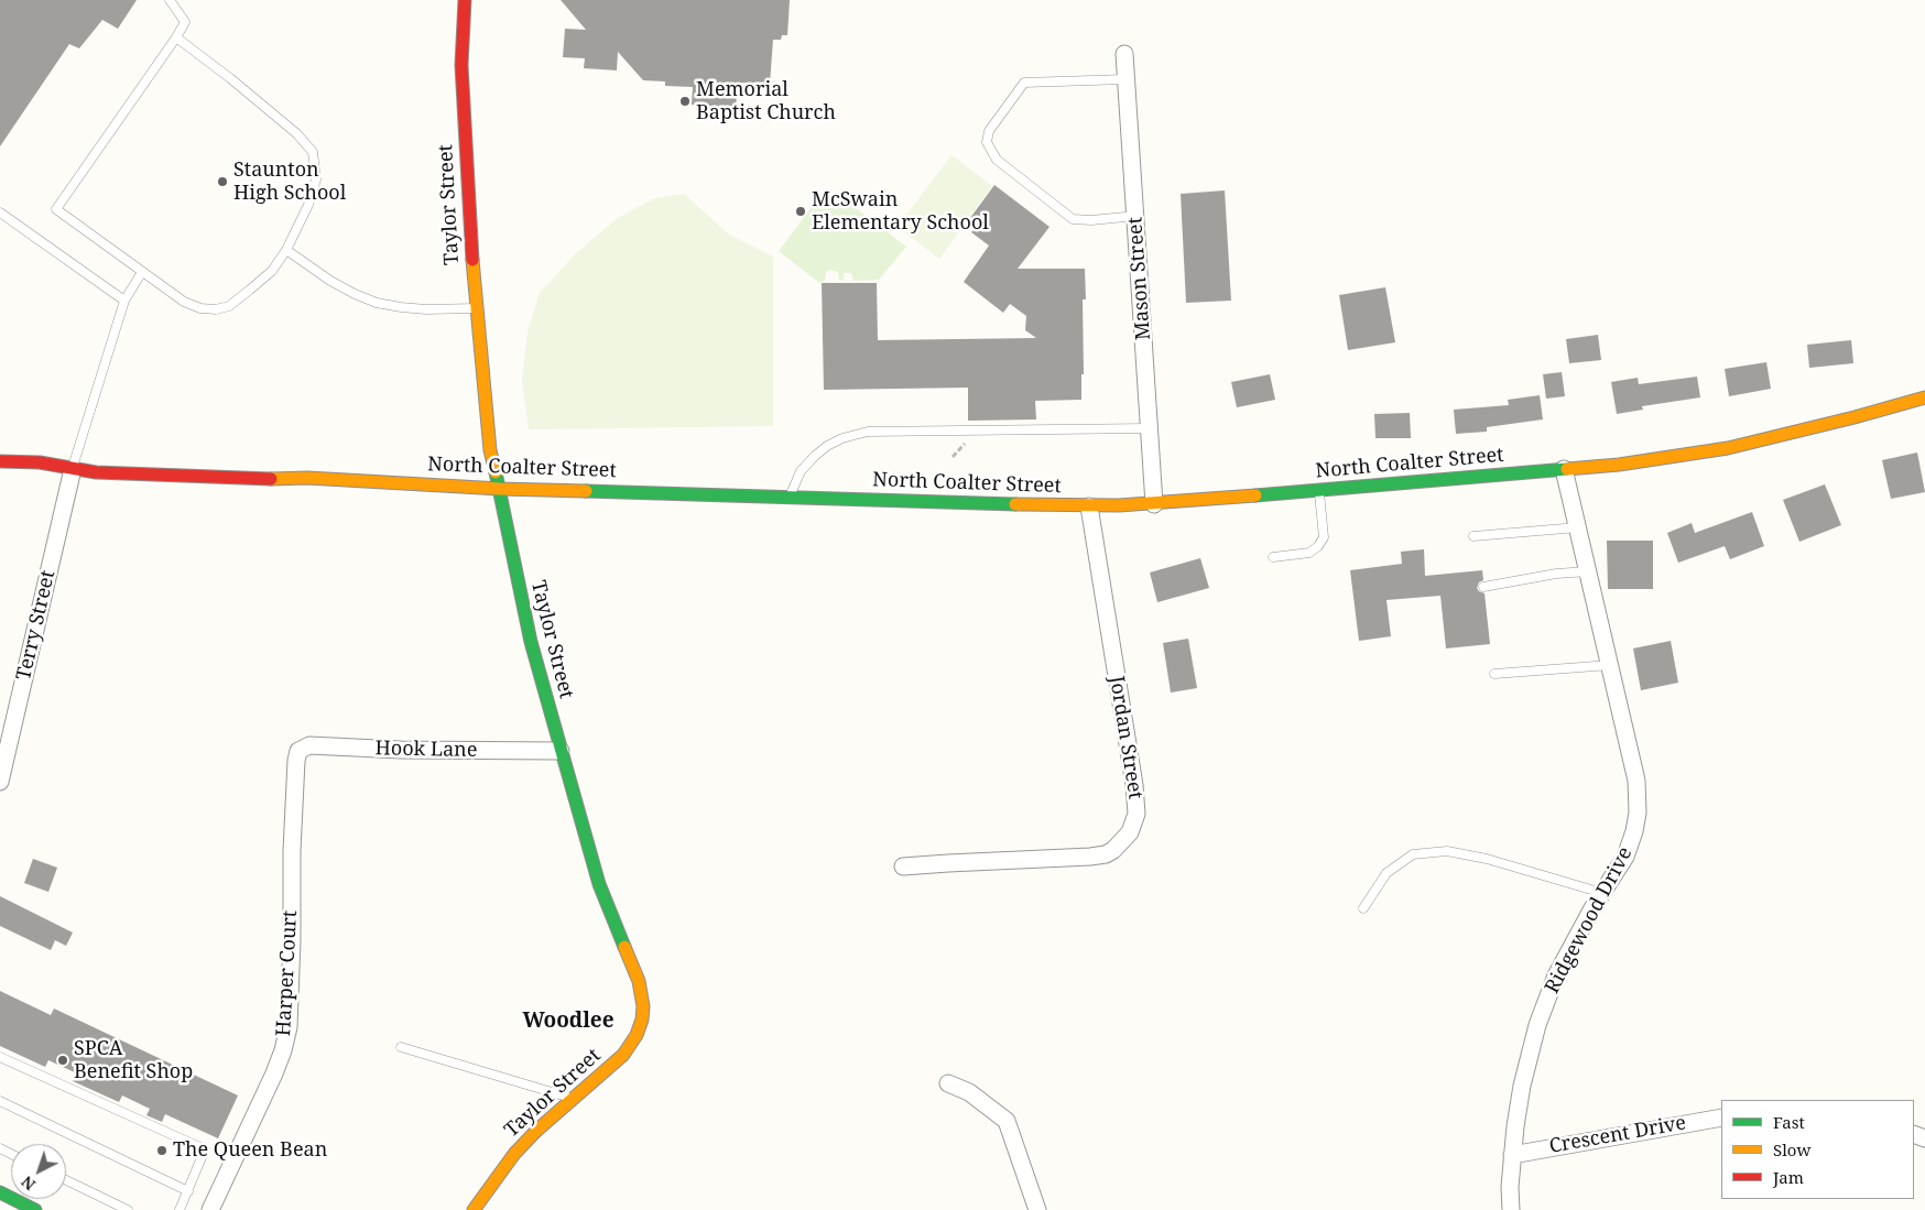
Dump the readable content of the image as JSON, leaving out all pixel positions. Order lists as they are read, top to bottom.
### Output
{
  "streets": {
    "street": [
      "Taylor Street",
      "Mason Street",
      "North Coalter Street",
      "Terry Street",
      "Jordan Street",
      "Hook Lane",
      "Ridgewood Drive",
      "Harper Court",
      "Crescent Drive"
    ]
  },
  "crossings": [
    ["Taylor Street", "North Coalter Street"],
    ["Taylor Street", "Hook Lane"],
    ["Mason Street", "North Coalter Street"],
    ["North Coalter Street", "Terry Street"],
    ["North Coalter Street", "Jordan Street"],
    ["North Coalter Street", "Ridgewood Drive"],
    ["Hook Lane", "Harper Court"],
    ["Ridgewood Drive", "Crescent Drive"]
  ],
  "districts": ["Woodlee"],
  "places": [
    "Memorial Baptist Church",
    "Staunton High School",
    "McSwain Elementary School",
    "SPCA Benefit Shop",
    "The Queen Bean"
  ],
  "legend": ["Fast", "Slow", "Jam"],
  "north": "bottom left"
}
